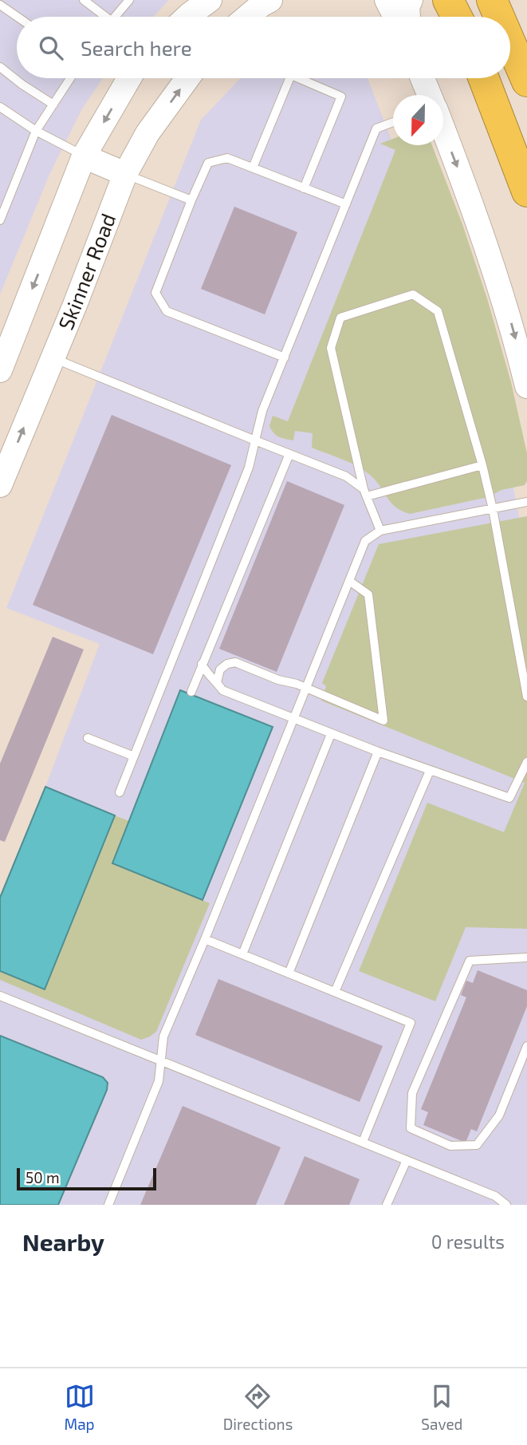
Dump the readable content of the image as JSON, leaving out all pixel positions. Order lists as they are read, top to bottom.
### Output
{
  "streets": {
    "street": ["Skinner Road"]
  },
  "scale_bar": "50 m",
  "north": "bottom",
  "page": {
    "search": "Search here",
    "scale": "50 m",
    "heading": ["Nearby", "0 results"],
    "nav": ["Map", "Directions", "Saved"]
  }
}
